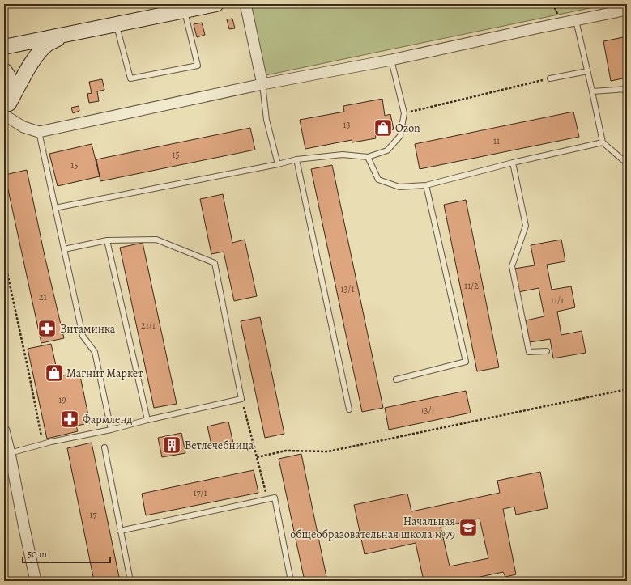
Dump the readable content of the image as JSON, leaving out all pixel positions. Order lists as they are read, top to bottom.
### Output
{
  "places": {
    "shop": ["Ozon", "Магнит Маркет"],
    "pharmacy": ["Витаминка", "Фармленд"],
    "building": ["Ветлечебница"],
    "school or university": ["Начальная общеобразовательная школа №79"]
  },
  "house_numbers": [
    "13",
    "11",
    "15",
    "15",
    "11/2",
    "13/1",
    "21",
    "11/1",
    "21/1",
    "19",
    "13/1",
    "17/1",
    "17"
  ],
  "scale_bar": "50 m"
}
